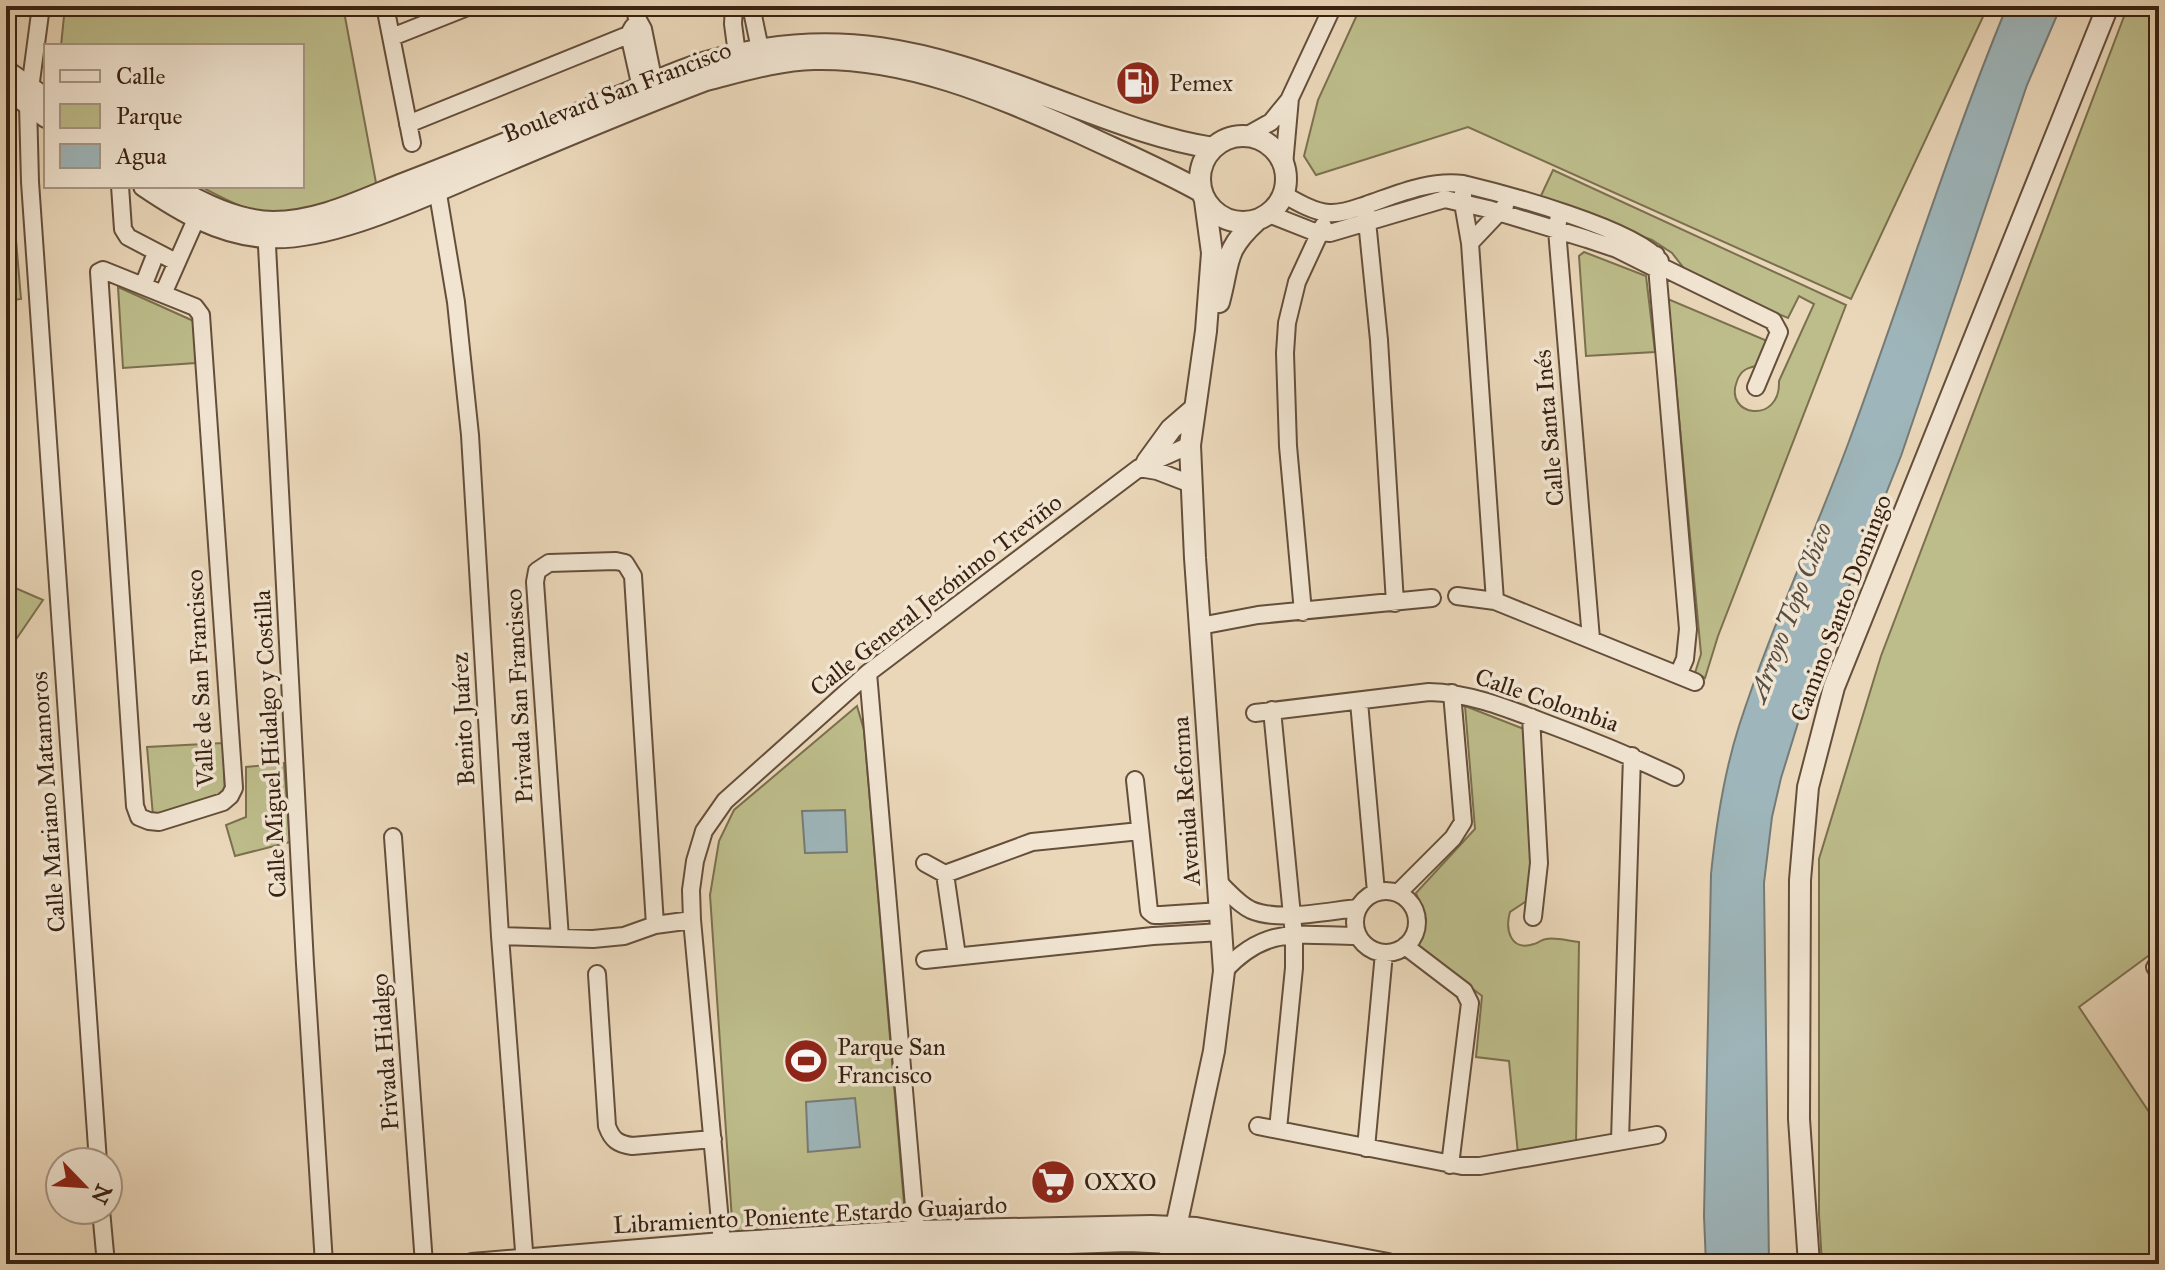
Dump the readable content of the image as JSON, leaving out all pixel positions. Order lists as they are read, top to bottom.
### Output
{
  "streets": {
    "street": [
      "Boulevard San Francisco",
      "Calle Santa Inés",
      "Calle General Jerónimo Treviño",
      "Camino Santo Domingo",
      "Valle de San Francisco",
      "Privada San Francisco",
      "Calle Colombia",
      "Benito Juárez",
      "Calle Miguel Hidalgo y Costilla",
      "Avenida Reforma",
      "Calle Mariano Matamoros",
      "Privada Hidalgo",
      "Libramiento Poniente Estardo Guajardo"
    ]
  },
  "crossings": [
    ["Boulevard San Francisco", "Benito Juárez"],
    ["Boulevard San Francisco", "Calle Miguel Hidalgo y Costilla"],
    ["Boulevard San Francisco", "Avenida Reforma"],
    ["Calle General Jerónimo Treviño", "Avenida Reforma"],
    ["Calle General Jerónimo Treviño", "Libramiento Poniente Estardo Guajardo"],
    ["Benito Juárez", "Libramiento Poniente Estardo Guajardo"],
    ["Avenida Reforma", "Libramiento Poniente Estardo Guajardo"]
  ],
  "water": ["Arroyo Topo Chico"],
  "places": {
    "fuel station": ["Pemex"],
    "sports": ["Parque San Francisco"],
    "supermarket": ["OXXO"]
  },
  "legend": ["Calle", "Parque", "Agua"],
  "north": "bottom right"
}
